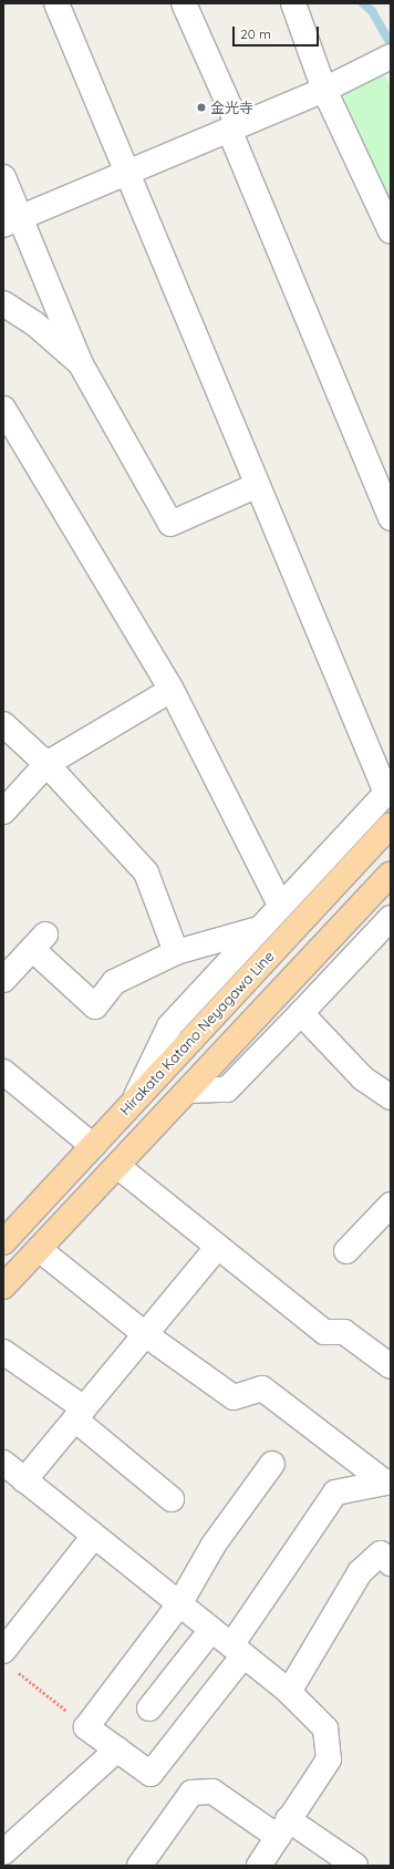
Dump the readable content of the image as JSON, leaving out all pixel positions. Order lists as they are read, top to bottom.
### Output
{
  "streets": {
    "main road": ["Hirakata Katano Neyagawa Line"]
  },
  "places": ["金光寺"],
  "scale_bar": "20 m"
}
